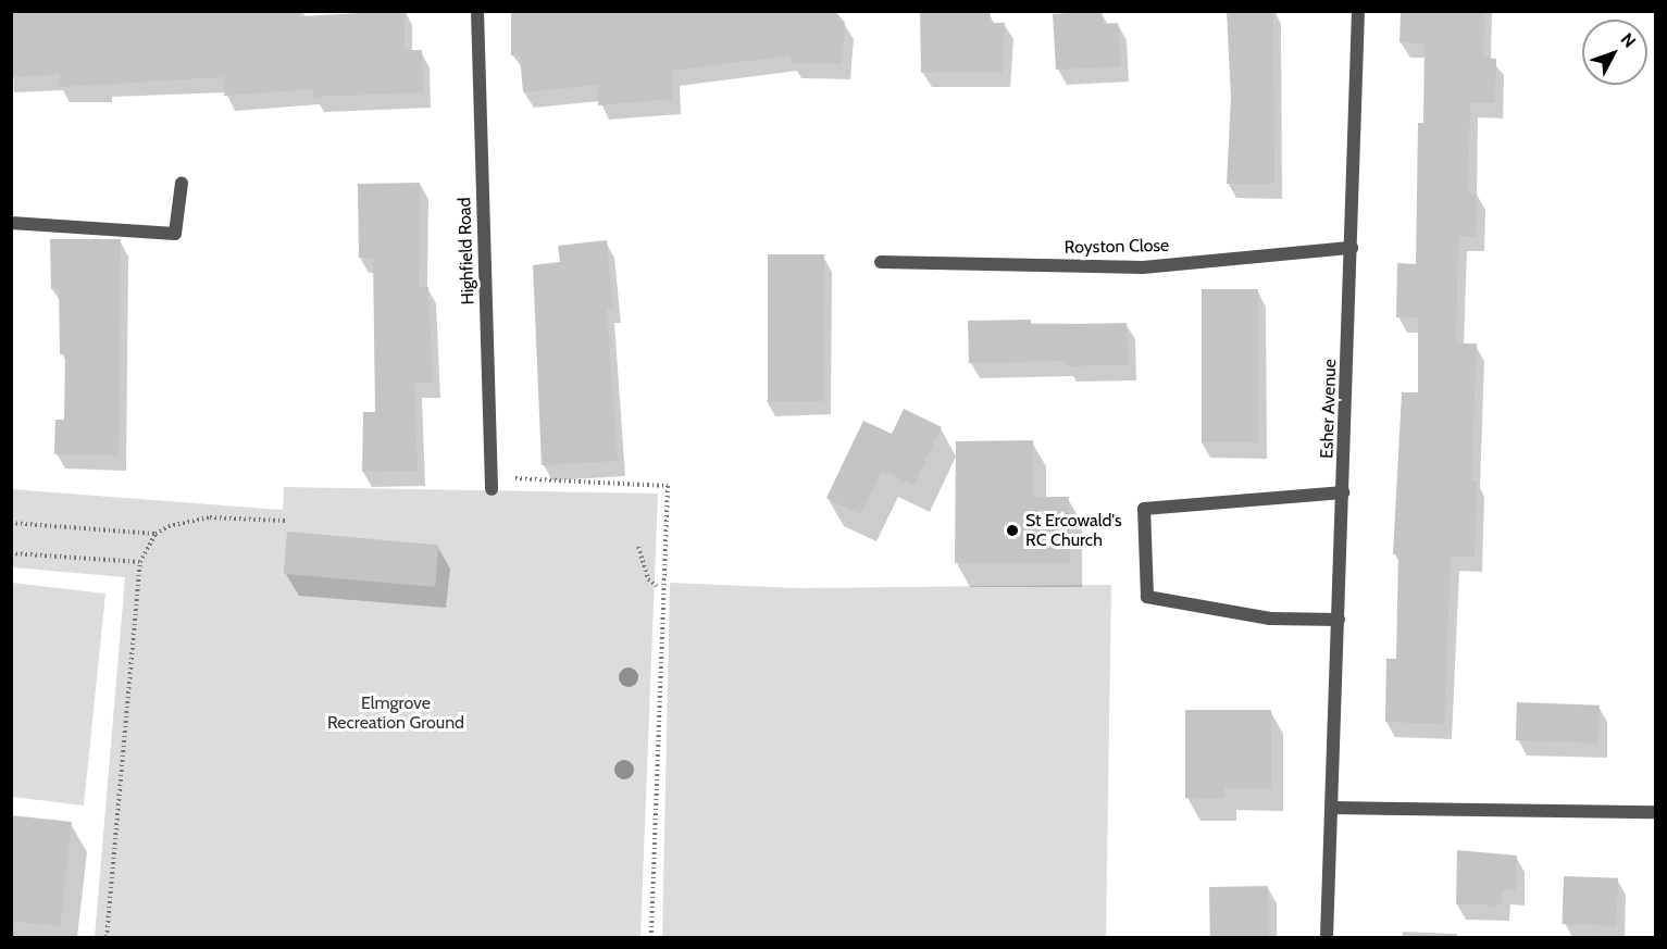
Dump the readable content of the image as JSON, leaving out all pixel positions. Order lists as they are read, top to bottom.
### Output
{
  "streets": {
    "street": ["Royston Close", "Highfield Road", "Esher Avenue"]
  },
  "crossings": [
    ["Royston Close", "Esher Avenue"]
  ],
  "parks": ["Elmgrove Recreation Ground"],
  "places": ["St Ercowald's RC Church"],
  "north": "top right"
}
